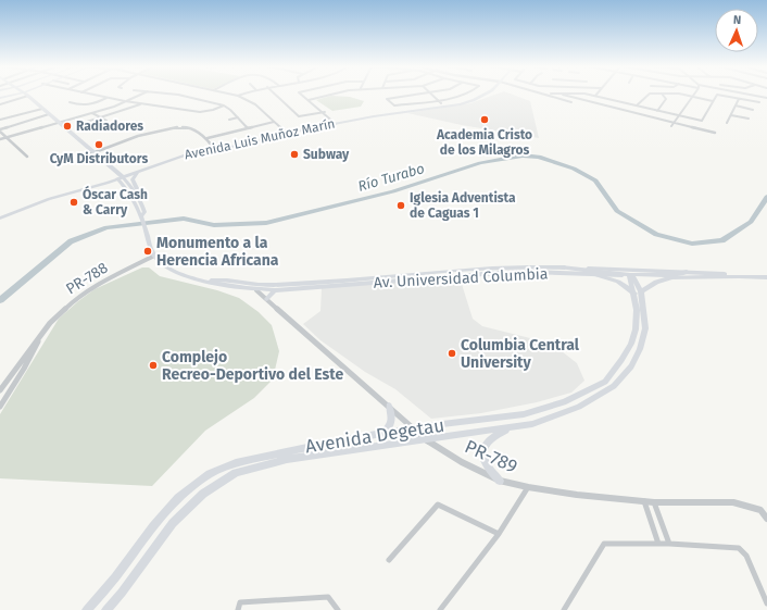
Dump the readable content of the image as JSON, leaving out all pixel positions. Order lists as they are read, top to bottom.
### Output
{
  "streets": {
    "main road": ["Avenida Luis Muñoz Marín", "Av. Universidad Columbia", "Avenida Degetau"],
    "street": ["PR-788", "PR-789"]
  },
  "crossings": [
    ["Avenida Luis Muñoz Marín", "Av. Universidad Columbia"],
    ["PR-788", "Av. Universidad Columbia"],
    ["Av. Universidad Columbia", "Avenida Degetau"],
    ["Av. Universidad Columbia", "PR-789"],
    ["Avenida Degetau", "PR-789"]
  ],
  "water": ["Río Turabo"],
  "places": [
    "Academia Cristo de los Milagros",
    "Radiadores",
    "CyM Distributors",
    "Subway",
    "Óscar Cash & Carry",
    "Iglesia Adventista de Caguas 1",
    "Monumento a la Herencia Africana",
    "Columbia Central University",
    "Complejo Recreo-Deportivo del Este"
  ],
  "north": "top"
}
